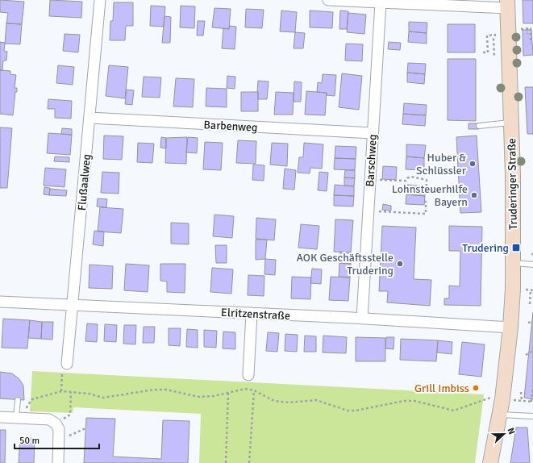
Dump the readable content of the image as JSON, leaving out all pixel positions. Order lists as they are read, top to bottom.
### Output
{
  "streets": {
    "street": [
      "Barbenweg",
      "Barschweg",
      "Flußaalweg",
      "Truderinger Straße",
      "Elritzenstraße"
    ]
  },
  "crossings": [
    ["Barbenweg", "Barschweg"],
    ["Barbenweg", "Flußaalweg"],
    ["Barschweg", "Elritzenstraße"],
    ["Flußaalweg", "Elritzenstraße"],
    ["Truderinger Straße", "Elritzenstraße"]
  ],
  "places": {
    "other": [
      "Huber & Schlüssler",
      "Lohnsteuerhilfe Bayern",
      "AOK Geschäftsstelle Trudering",
      "Grill Imbiss"
    ],
    "transit": ["Trudering"]
  },
  "scale_bar": "50 m",
  "north": "right"
}
